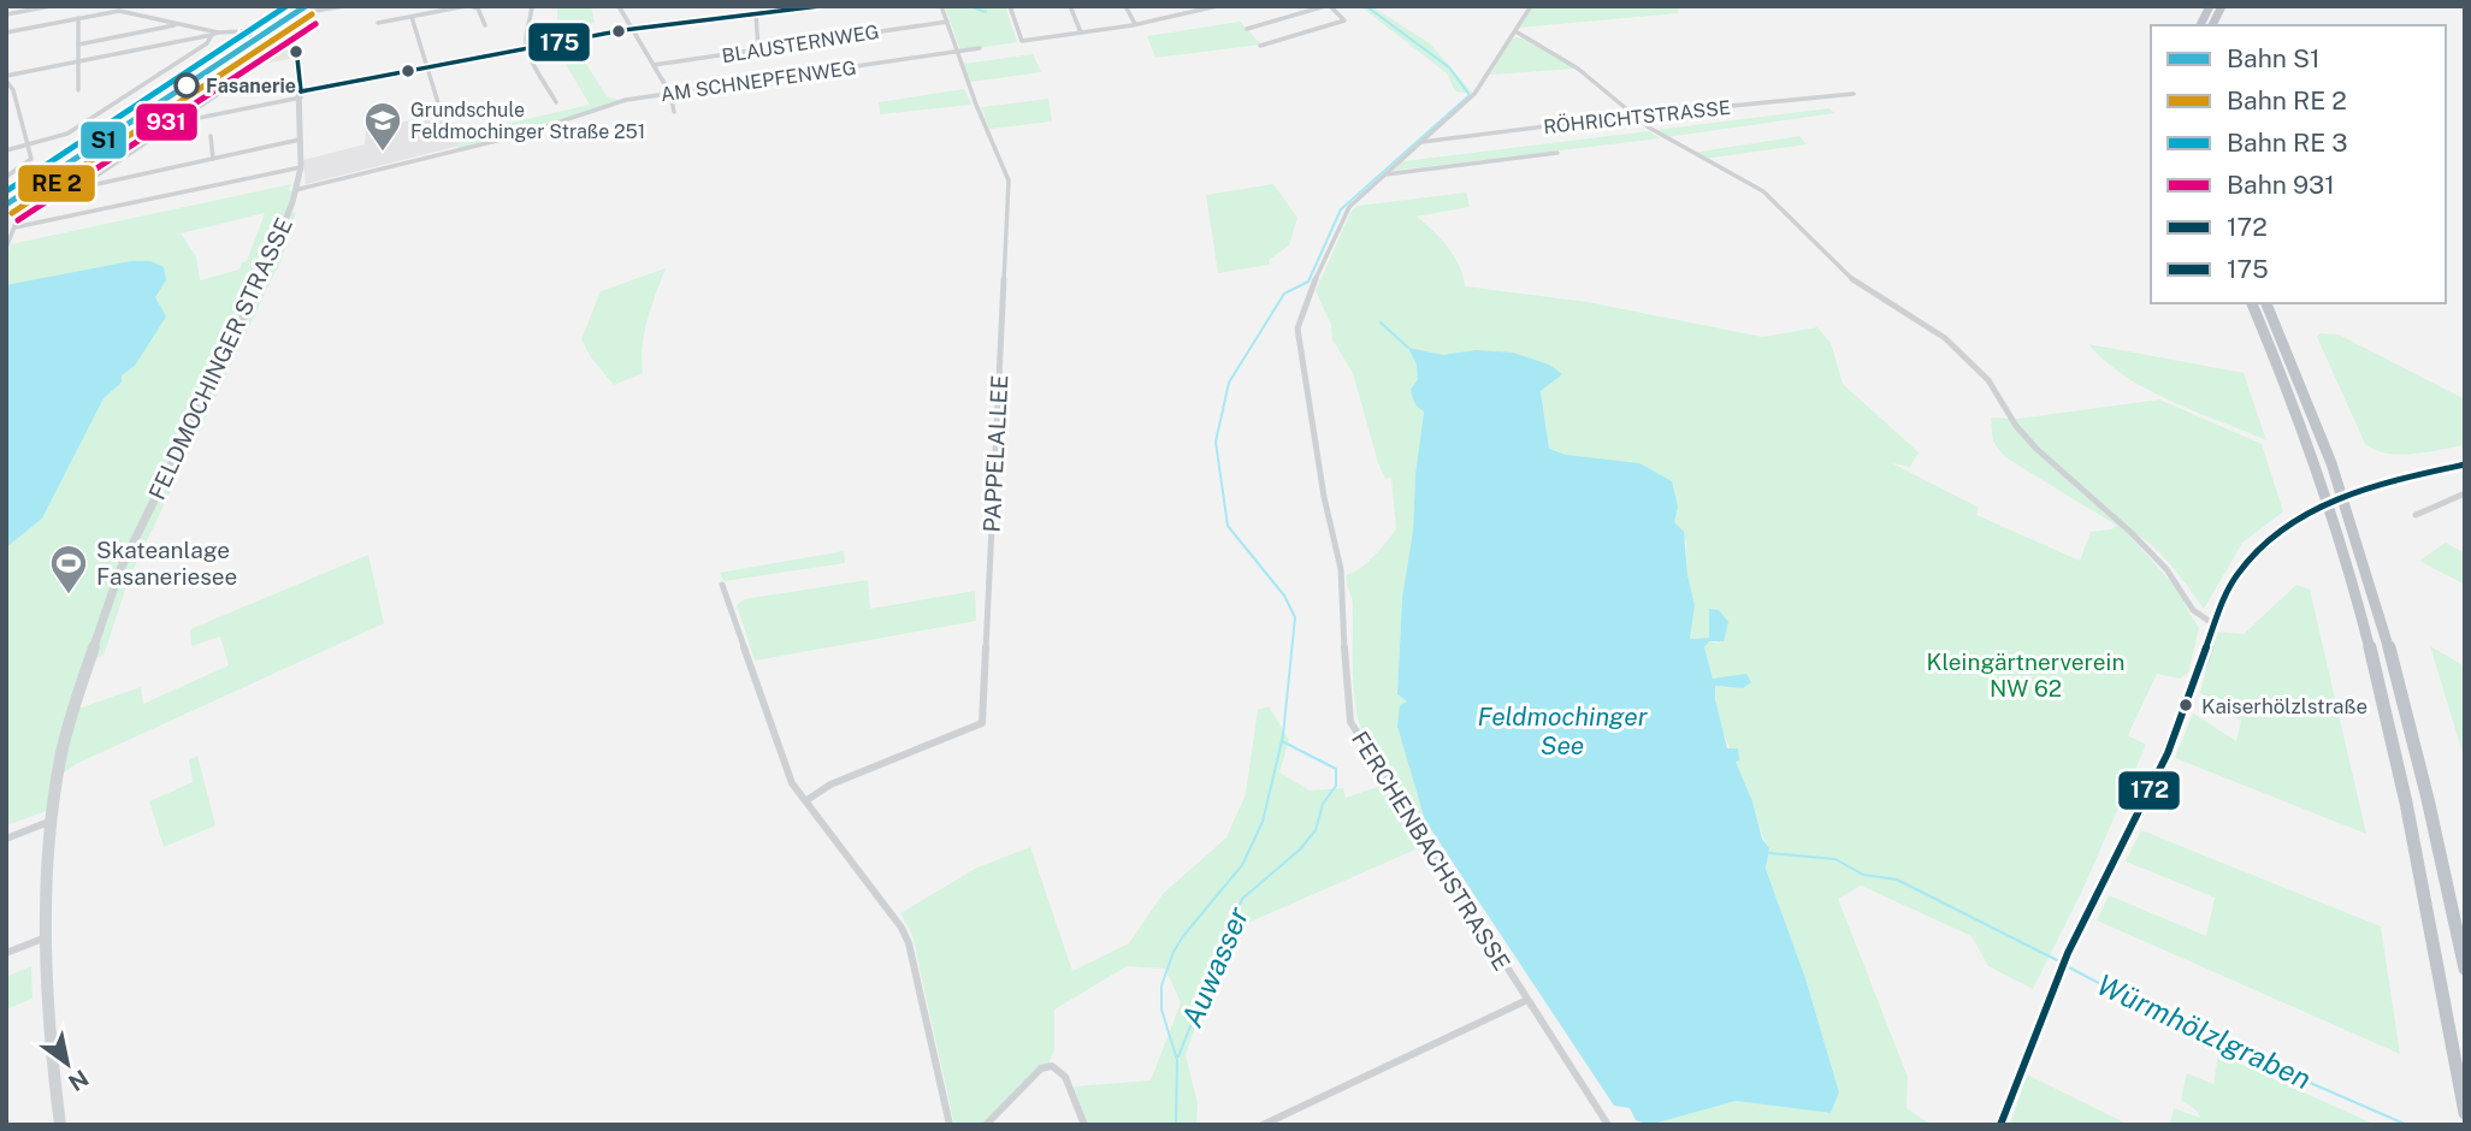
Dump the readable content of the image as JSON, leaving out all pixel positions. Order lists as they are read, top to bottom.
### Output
{
  "streets": {
    "main road": ["FELDMOCHINGER STRASSE"],
    "street": [
      "BLAUSTERNWEG",
      "AM SCHNEPFENWEG",
      "RÖHRICHTSTRASSE",
      "PAPPELALLEE",
      "FERCHENBACHSTRASSE"
    ]
  },
  "crossings": [
    ["BLAUSTERNWEG", "PAPPELALLEE"],
    ["AM SCHNEPFENWEG", "FELDMOCHINGER STRASSE"],
    ["AM SCHNEPFENWEG", "PAPPELALLEE"],
    ["RÖHRICHTSTRASSE", "FERCHENBACHSTRASSE"]
  ],
  "water": ["Feldmochinger See", "Auwasser", "Würmhölzlgraben"],
  "parks": ["Kleingärtnerverein NW 62"],
  "places": {
    "other": ["Fasanerie", "Kaiserhölzlstraße"],
    "school or university": ["Grundschule Feldmochinger Straße 251"],
    "sports": ["Skateanlage Fasaneriesee"]
  },
  "lines": [
    "rail line S1",
    "transit line 175",
    "rail line 931",
    "transit line 172"
  ],
  "legend": [
    "Bahn S1",
    "Bahn RE 2",
    "Bahn RE 3",
    "Bahn 931",
    "172",
    "175"
  ],
  "north": "bottom right"
}
